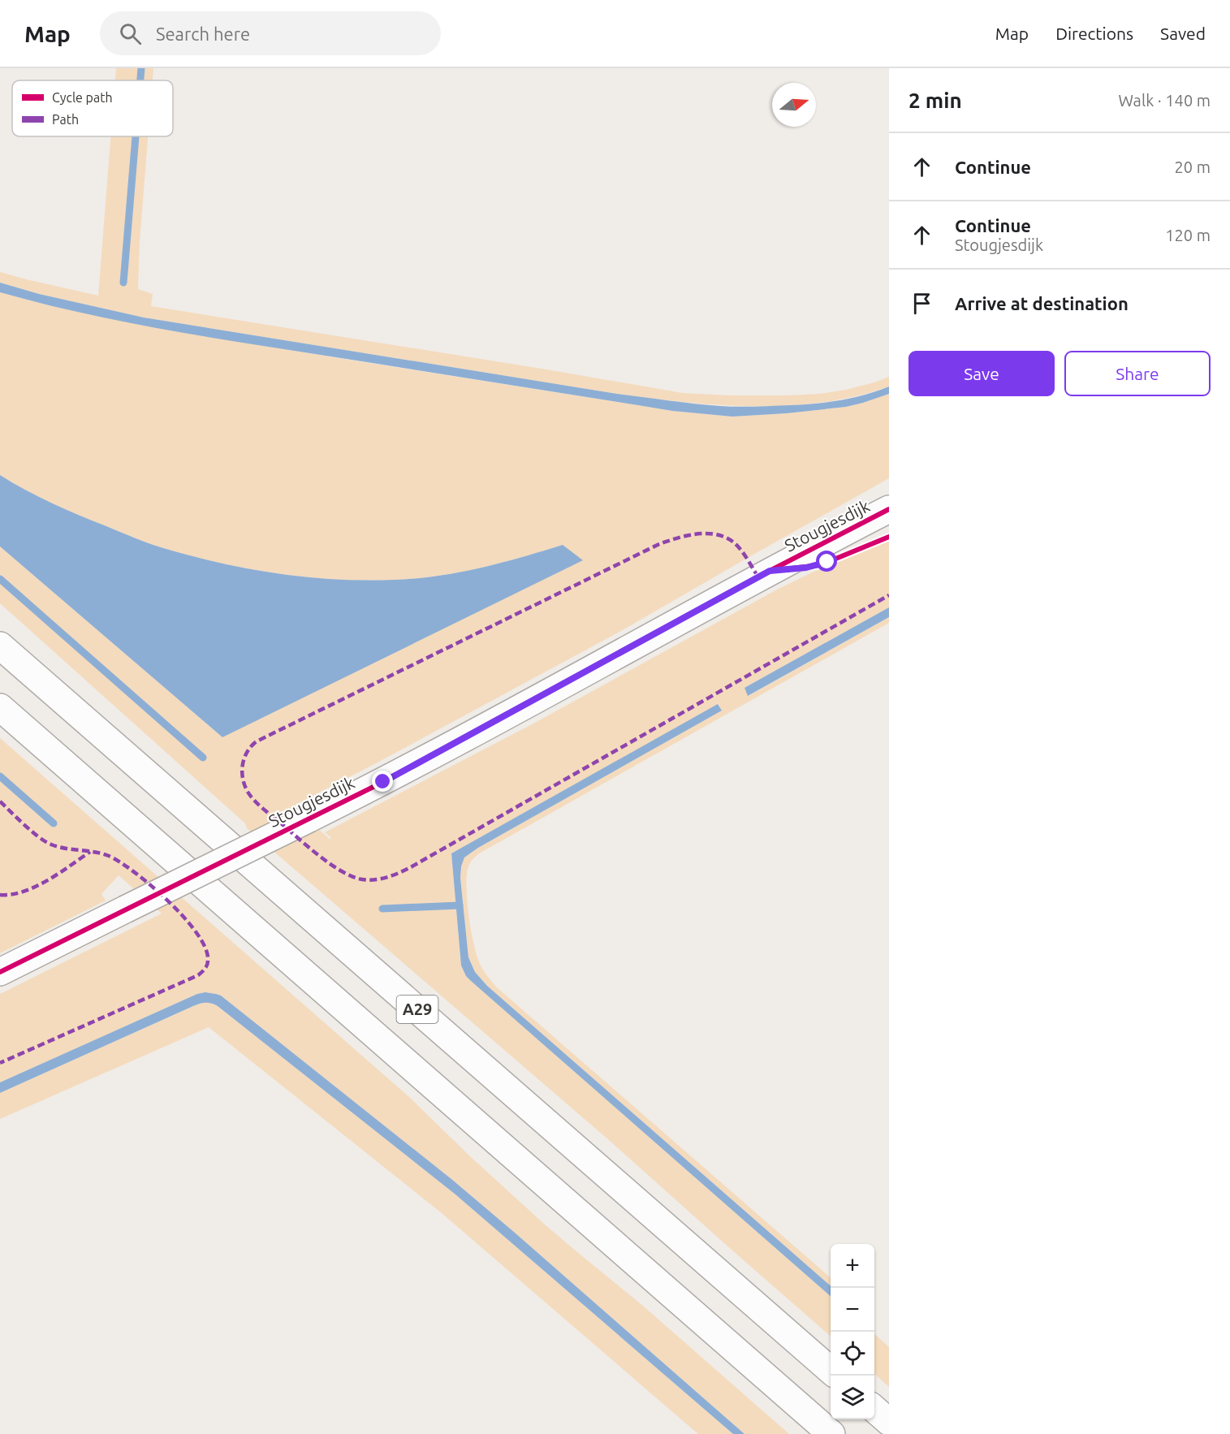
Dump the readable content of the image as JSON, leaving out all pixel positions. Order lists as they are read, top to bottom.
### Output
{
  "streets": {
    "main road": ["Stougjesdijk", "A29"]
  },
  "legend": ["Cycle path", "Path"],
  "north": "right",
  "page": {
    "header": "Map",
    "search": "Search here",
    "nav": ["Map", "Directions", "Saved"],
    "heading": ["2 min", "Walk · 140 m"],
    "list": [
      ["Continue", "20 m"],
      ["Continue", "Stougjesdijk", "120 m"],
      "Arrive at destination"
    ],
    "buttons": ["Save", "Share"],
    "map_buttons": ["+", "−"]
  }
}
